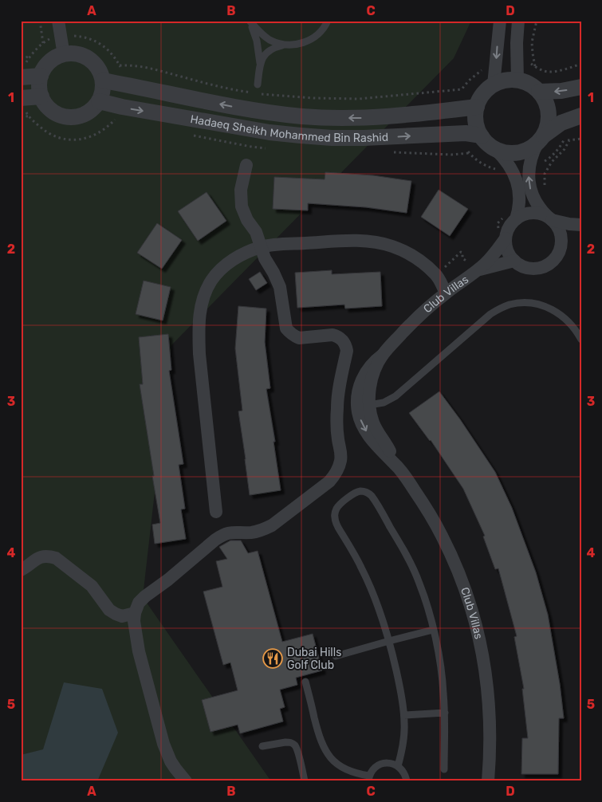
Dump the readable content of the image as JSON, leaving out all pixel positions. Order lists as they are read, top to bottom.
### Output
{
  "streets": {
    "street": ["Hadaeq Sheikh Mohammed Bin Rashid", "Club Villas"]
  },
  "places": {
    "restaurant": ["Dubai Hills Golf Club"]
  },
  "grid": {
    "columns": [
      "A",
      "B",
      "C",
      "D"
    ],
    "rows": [
      "1",
      "2",
      "3",
      "4",
      "5"
    ]
  }
}
